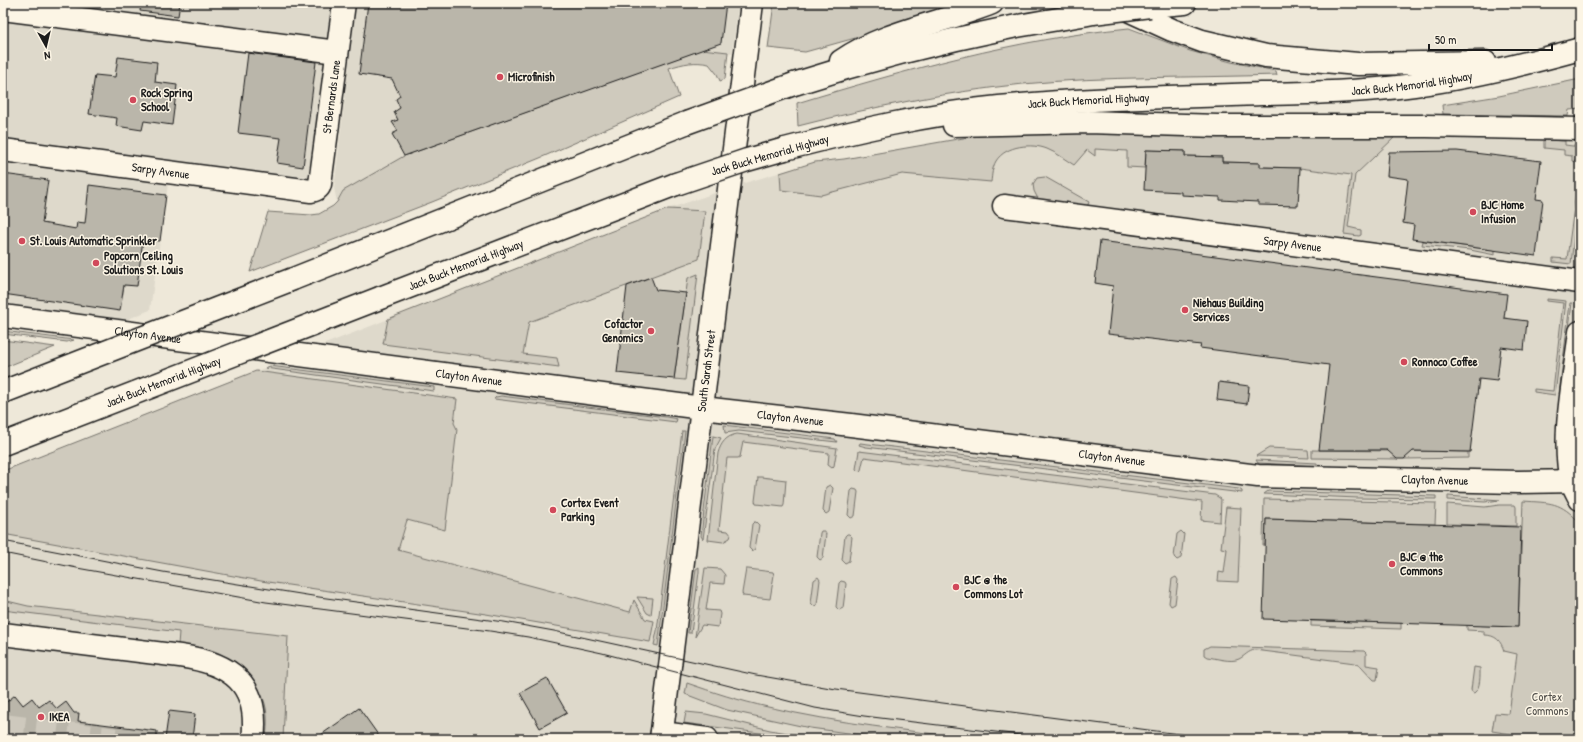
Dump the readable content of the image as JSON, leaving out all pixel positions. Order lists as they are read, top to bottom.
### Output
{
  "streets": {
    "main road": [
      "Jack Buck Memorial Highway",
      "St Bernards Lane",
      "Sarpy Avenue",
      "Clayton Avenue",
      "South Sarah Street"
    ]
  },
  "crossings": [
    ["St Bernards Lane", "Sarpy Avenue"],
    ["Clayton Avenue", "South Sarah Street"]
  ],
  "parks": ["Cortex Commons"],
  "places": [
    "Microfinish",
    "Rock Spring School",
    "BJC Home Infusion",
    "St. Louis Automatic Sprinkler",
    "Popcorn Ceiling Solutions St. Louis",
    "Niehaus Building Services",
    "Cofactor Genomics",
    "Ronnoco Coffee",
    "Cortex Event Parking",
    "BJC @ the Commons",
    "BJC @ the Commons Lot",
    "IKEA"
  ],
  "scale_bar": "50 m",
  "north": "bottom"
}
